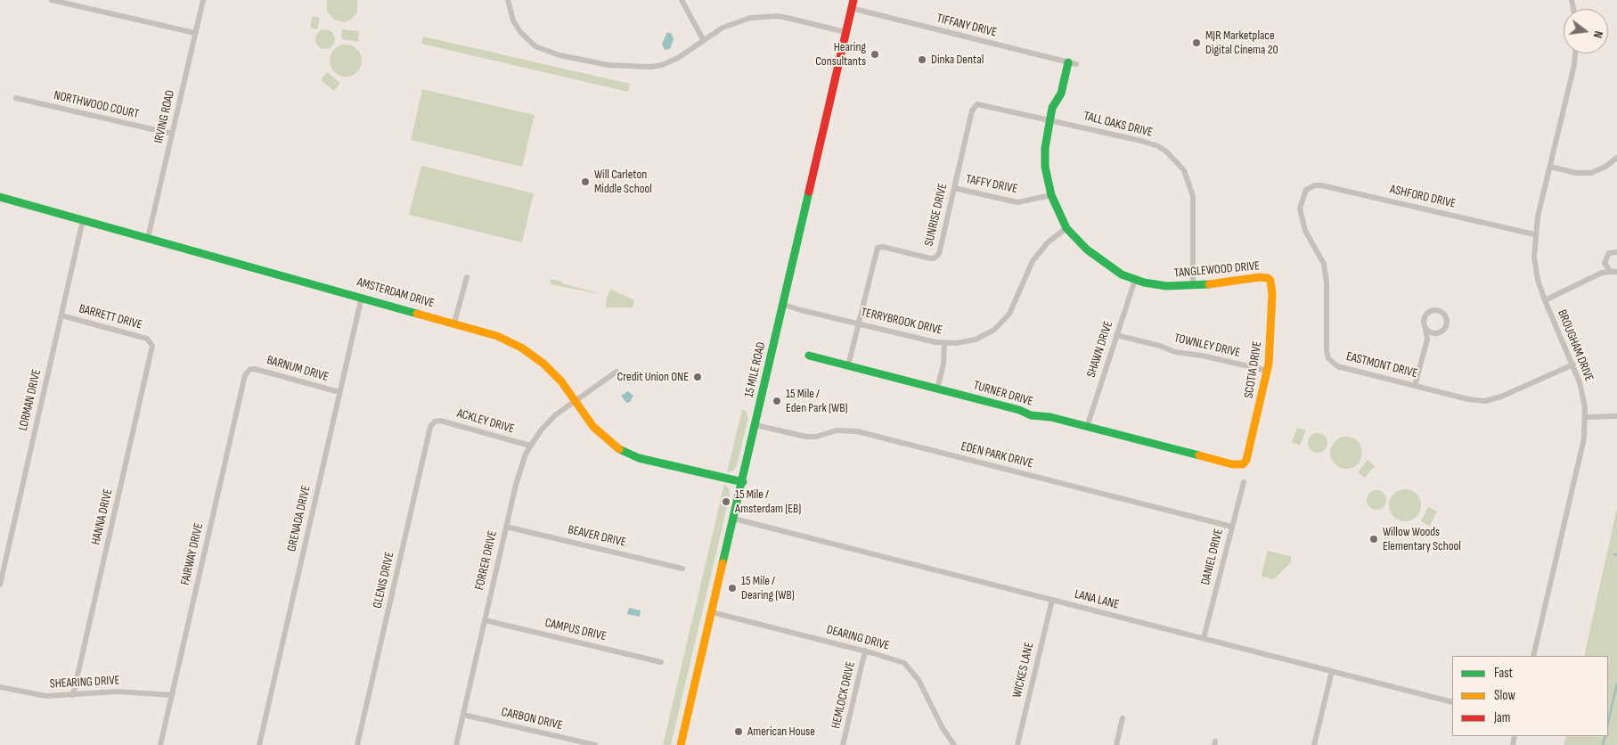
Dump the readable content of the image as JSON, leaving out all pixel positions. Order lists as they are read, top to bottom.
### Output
{
  "streets": {
    "street": [
      "TIFFANY DRIVE",
      "NORTHWOOD COURT",
      "IRVING ROAD",
      "TALL OAKS DRIVE",
      "TAFFY DRIVE",
      "ASHFORD DRIVE",
      "SUNRISE DRIVE",
      "TANGLEWOOD DRIVE",
      "AMSTERDAM DRIVE",
      "BARRETT DRIVE",
      "TERRYBROOK DRIVE",
      "TOWNLEY DRIVE",
      "BROUGHAM DRIVE",
      "SHAWN DRIVE",
      "EASTMONT DRIVE",
      "BARNUM DRIVE",
      "15 MILE ROAD",
      "SCOTIA DRIVE",
      "TURNER DRIVE",
      "LORMAN DRIVE",
      "ACKLEY DRIVE",
      "EDEN PARK DRIVE",
      "HANNA DRIVE",
      "GRENADA DRIVE",
      "BEAVER DRIVE",
      "FAIRWAY DRIVE",
      "DANIEL DRIVE",
      "FORRER DRIVE",
      "GLENIS DRIVE",
      "LANA LANE",
      "CAMPUS DRIVE",
      "DEARING DRIVE",
      "WICKES LANE",
      "SHEARING DRIVE",
      "HEMLOCK DRIVE",
      "CARBON DRIVE"
    ]
  },
  "crossings": [
    ["TIFFANY DRIVE", "TANGLEWOOD DRIVE"],
    ["TIFFANY DRIVE", "15 MILE ROAD"],
    ["NORTHWOOD COURT", "IRVING ROAD"],
    ["IRVING ROAD", "AMSTERDAM DRIVE"],
    ["TALL OAKS DRIVE", "SUNRISE DRIVE"],
    ["TALL OAKS DRIVE", "TANGLEWOOD DRIVE"],
    ["TAFFY DRIVE", "SUNRISE DRIVE"],
    ["TAFFY DRIVE", "TANGLEWOOD DRIVE"],
    ["ASHFORD DRIVE", "BROUGHAM DRIVE"],
    ["ASHFORD DRIVE", "EASTMONT DRIVE"],
    ["SUNRISE DRIVE", "TERRYBROOK DRIVE"],
    ["SUNRISE DRIVE", "TURNER DRIVE"],
    ["TANGLEWOOD DRIVE", "TERRYBROOK DRIVE"],
    ["TANGLEWOOD DRIVE", "SHAWN DRIVE"],
    ["TANGLEWOOD DRIVE", "SCOTIA DRIVE"],
    ["AMSTERDAM DRIVE", "15 MILE ROAD"],
    ["AMSTERDAM DRIVE", "LORMAN DRIVE"],
    ["AMSTERDAM DRIVE", "GRENADA DRIVE"],
    ["AMSTERDAM DRIVE", "FORRER DRIVE"],
    ["BARRETT DRIVE", "LORMAN DRIVE"],
    ["BARRETT DRIVE", "HANNA DRIVE"],
    ["TERRYBROOK DRIVE", "15 MILE ROAD"],
    ["TOWNLEY DRIVE", "SHAWN DRIVE"],
    ["TOWNLEY DRIVE", "SCOTIA DRIVE"],
    ["BROUGHAM DRIVE", "EASTMONT DRIVE"],
    ["SHAWN DRIVE", "TURNER DRIVE"],
    ["BARNUM DRIVE", "GRENADA DRIVE"],
    ["BARNUM DRIVE", "FAIRWAY DRIVE"],
    ["15 MILE ROAD", "EDEN PARK DRIVE"],
    ["15 MILE ROAD", "LANA LANE"],
    ["15 MILE ROAD", "DEARING DRIVE"],
    ["SCOTIA DRIVE", "TURNER DRIVE"],
    ["ACKLEY DRIVE", "FORRER DRIVE"],
    ["ACKLEY DRIVE", "GLENIS DRIVE"],
    ["EDEN PARK DRIVE", "DANIEL DRIVE"],
    ["HANNA DRIVE", "SHEARING DRIVE"],
    ["BEAVER DRIVE", "FORRER DRIVE"],
    ["FAIRWAY DRIVE", "SHEARING DRIVE"],
    ["DANIEL DRIVE", "LANA LANE"],
    ["FORRER DRIVE", "CAMPUS DRIVE"],
    ["FORRER DRIVE", "CARBON DRIVE"],
    ["LANA LANE", "WICKES LANE"],
    ["DEARING DRIVE", "HEMLOCK DRIVE"]
  ],
  "places": [
    "MJR Marketplace Digital Cinema 20",
    "Hearing Consultants",
    "Dinka Dental",
    "Will Carleton Middle School",
    "Credit Union ONE",
    "15 Mile / Eden Park (WB)",
    "15 Mile / Amsterdam (EB)",
    "Willow Woods Elementary School",
    "15 Mile / Dearing (WB)",
    "American House"
  ],
  "legend": ["Fast", "Slow", "Jam"],
  "north": "right"
}
